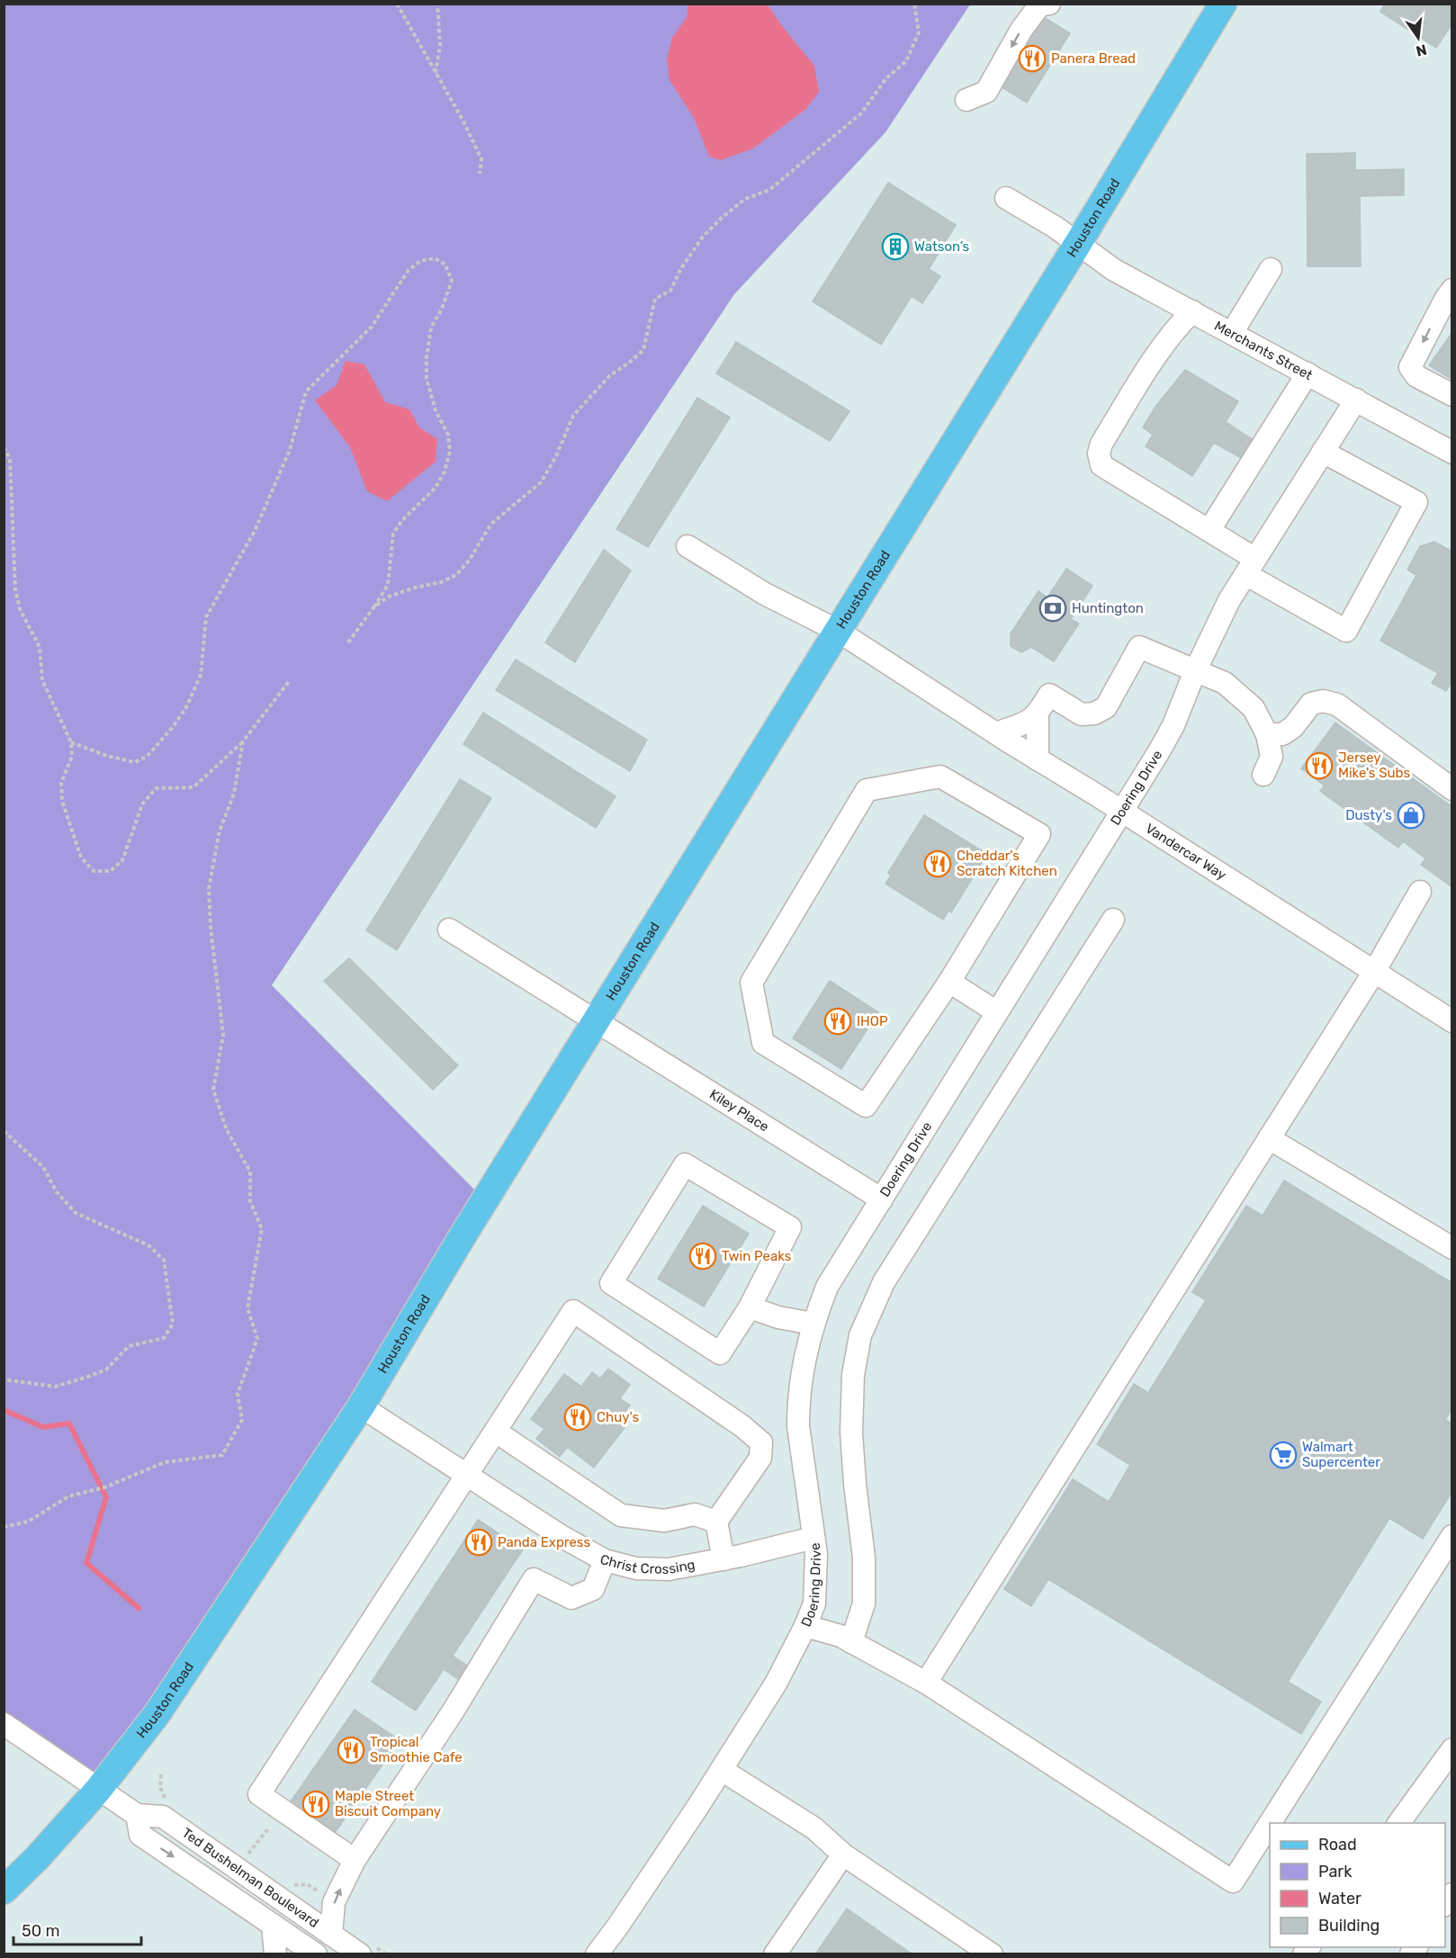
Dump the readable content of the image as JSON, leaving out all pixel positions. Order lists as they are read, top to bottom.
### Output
{
  "streets": {
    "main road": ["Houston Road"],
    "street": [
      "Merchants Street",
      "Doering Drive",
      "Vandercar Way",
      "Kiley Place",
      "Christ Crossing",
      "Ted Bushelman Boulevard"
    ]
  },
  "crossings": [
    ["Houston Road", "Merchants Street"],
    ["Houston Road", "Vandercar Way"],
    ["Houston Road", "Kiley Place"],
    ["Houston Road", "Christ Crossing"],
    ["Houston Road", "Ted Bushelman Boulevard"],
    ["Merchants Street", "Doering Drive"],
    ["Doering Drive", "Vandercar Way"],
    ["Doering Drive", "Kiley Place"],
    ["Doering Drive", "Christ Crossing"]
  ],
  "places": {
    "restaurant": [
      "Panera Bread",
      "Jersey Mike's Subs",
      "Cheddar's Scratch Kitchen",
      "IHOP",
      "Twin Peaks",
      "Chuy's",
      "Panda Express",
      "Tropical Smoothie Cafe",
      "Maple Street Biscuit Company"
    ],
    "building": ["Watson’s"],
    "bank": ["Huntington"],
    "shop": ["Dusty's"],
    "supermarket": ["Walmart Supercenter"]
  },
  "legend": [
    "Road",
    "Park",
    "Water",
    "Building"
  ],
  "scale_bar": "50 m",
  "north": "bottom"
}
